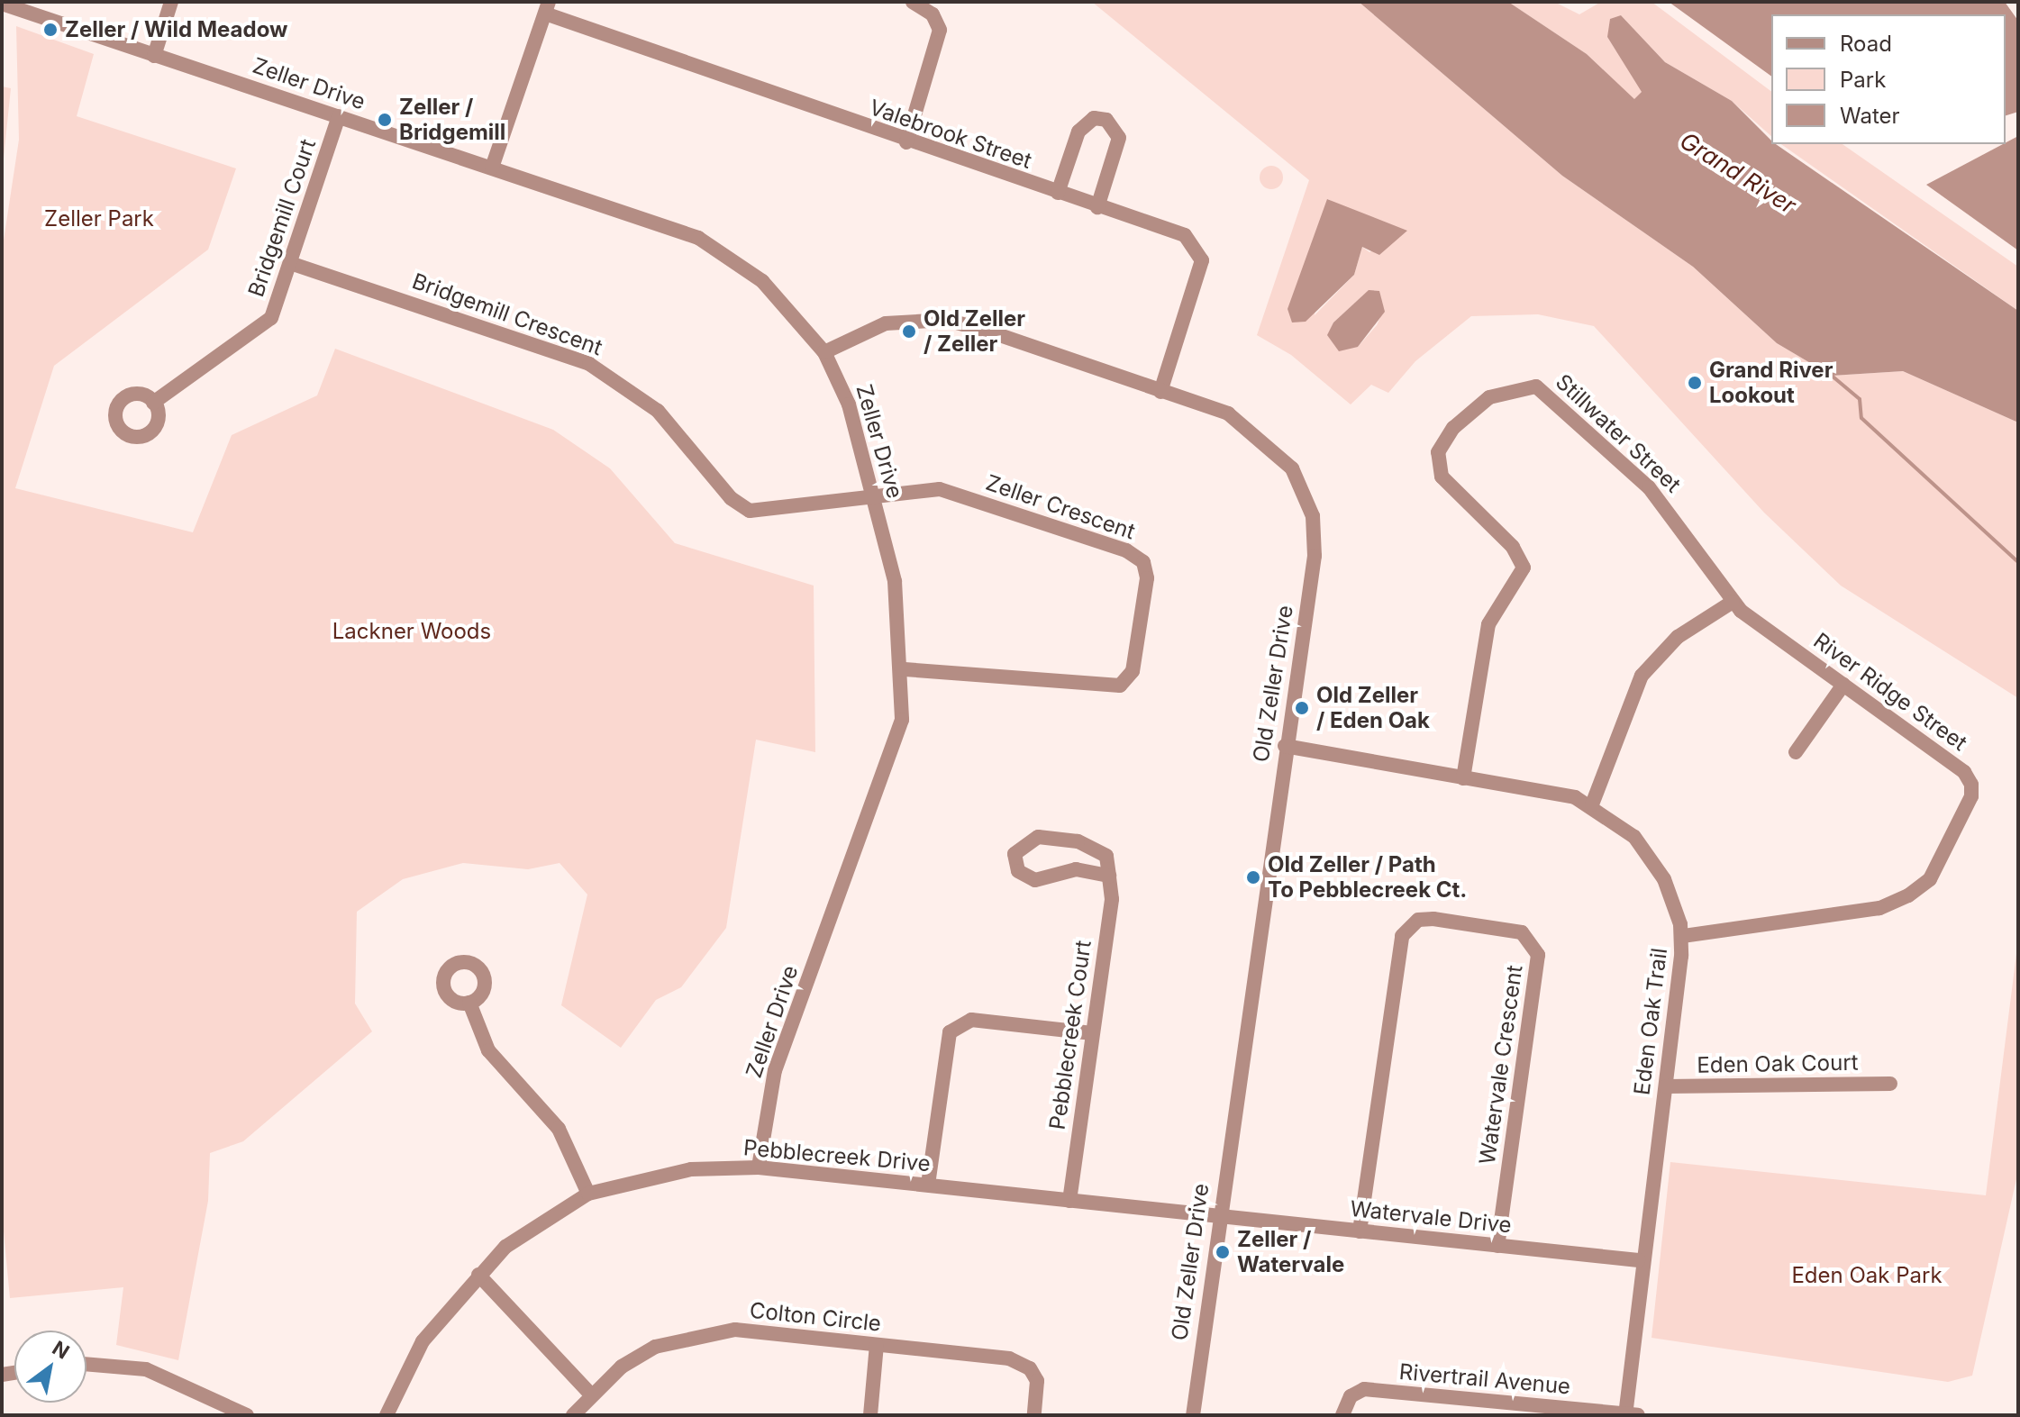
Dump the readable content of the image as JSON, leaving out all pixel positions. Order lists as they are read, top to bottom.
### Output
{
  "streets": {
    "street": [
      "Zeller Drive",
      "Valebrook Street",
      "Bridgemill Court",
      "Bridgemill Crescent",
      "Stillwater Street",
      "Zeller Crescent",
      "Old Zeller Drive",
      "River Ridge Street",
      "Eden Oak Trail",
      "Pebblecreek Court",
      "Eden Oak Court",
      "Watervale Crescent",
      "Pebblecreek Drive",
      "Watervale Drive",
      "Colton Circle",
      "Rivertrail Avenue"
    ]
  },
  "crossings": [
    ["Zeller Drive", "Bridgemill Court"],
    ["Zeller Drive", "Bridgemill Crescent"],
    ["Zeller Drive", "Zeller Crescent"],
    ["Zeller Drive", "Old Zeller Drive"],
    ["Zeller Drive", "Pebblecreek Drive"],
    ["Valebrook Street", "Old Zeller Drive"],
    ["Bridgemill Court", "Bridgemill Crescent"],
    ["Bridgemill Crescent", "Zeller Crescent"],
    ["Stillwater Street", "River Ridge Street"],
    ["Old Zeller Drive", "Pebblecreek Drive"],
    ["Old Zeller Drive", "Watervale Drive"],
    ["River Ridge Street", "Eden Oak Trail"],
    ["Eden Oak Trail", "Eden Oak Court"],
    ["Eden Oak Trail", "Watervale Drive"],
    ["Eden Oak Trail", "Rivertrail Avenue"],
    ["Pebblecreek Court", "Pebblecreek Drive"],
    ["Watervale Crescent", "Watervale Drive"],
    ["Pebblecreek Drive", "Watervale Drive"]
  ],
  "water": ["Grand River"],
  "parks": ["Zeller Park", "Lackner Woods", "Eden Oak Park"],
  "places": [
    "Zeller / Wild Meadow",
    "Zeller / Bridgemill",
    "Old Zeller / Zeller",
    "Grand River Lookout",
    "Old Zeller / Eden Oak",
    "Old Zeller / Path To Pebblecreek Ct.",
    "Zeller / Watervale"
  ],
  "legend": ["Road", "Park", "Water"],
  "north": "top right"
}
